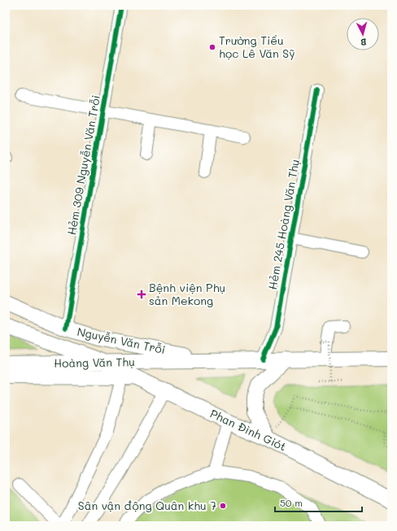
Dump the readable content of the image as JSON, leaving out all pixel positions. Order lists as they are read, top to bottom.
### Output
{
  "streets": {
    "main road": ["Nguyễn Văn Trỗi", "Hoàng Văn Thụ", "Phan Đình Giót"],
    "street": ["Hẻm 309 Nguyễn Văn Trỗi", "Hẻm 245 Hoàng Văn Thụ"]
  },
  "crossings": [
    ["Hẻm 309 Nguyễn Văn Trỗi", "Nguyễn Văn Trỗi"],
    ["Nguyễn Văn Trỗi", "Hoàng Văn Thụ"],
    ["Nguyễn Văn Trỗi", "Phan Đình Giót"],
    ["Hoàng Văn Thụ", "Phan Đình Giót"]
  ],
  "places": {
    "other": ["Trường Tiểu học Lê Văn Sỹ", "Sân vận động Quân khu 7"],
    "health": ["Bệnh viện Phụ sản Mekong"]
  },
  "scale_bar": "50 m",
  "north": "bottom"
}
